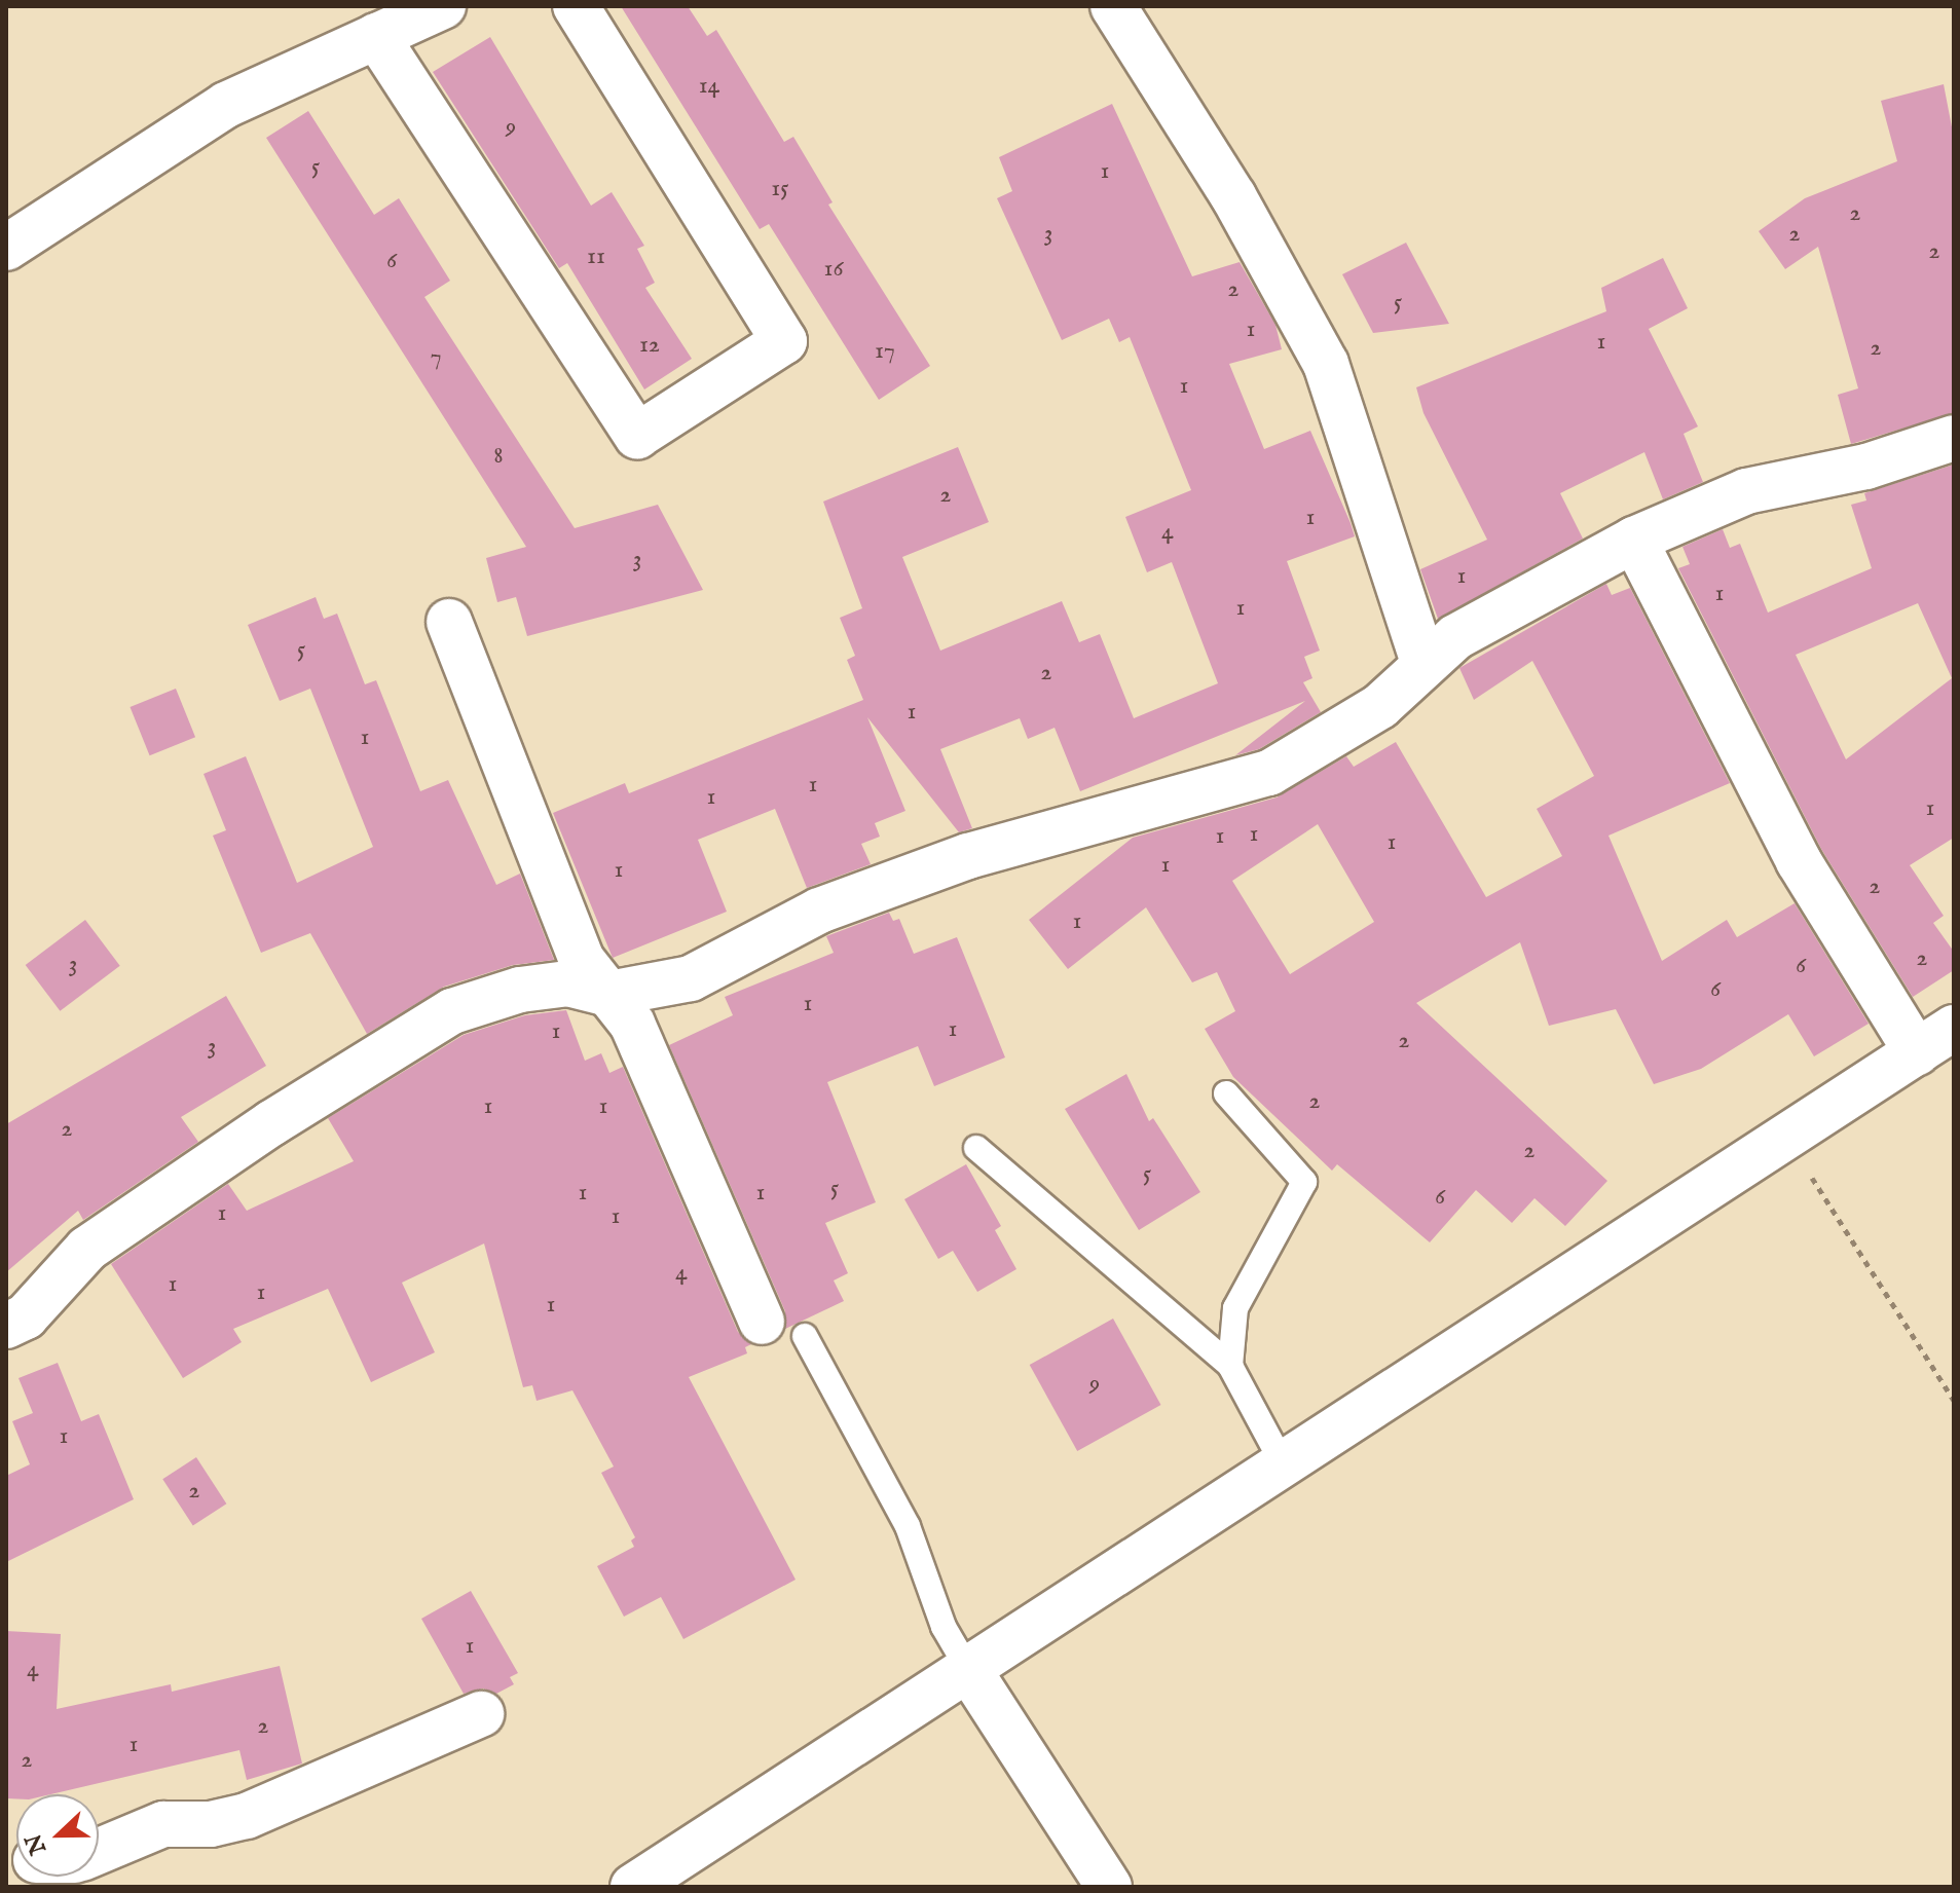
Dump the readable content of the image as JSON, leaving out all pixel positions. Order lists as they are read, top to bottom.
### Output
{
  "house_numbers": [
    "14",
    "9",
    "5",
    "1",
    "15",
    "2",
    "3",
    "2",
    "2",
    "11",
    "6",
    "16",
    "2",
    "5",
    "1",
    "1",
    "12",
    "2",
    "17",
    "7",
    "1",
    "8",
    "2",
    "1",
    "4",
    "3",
    "1",
    "1",
    "1",
    "5",
    "2",
    "1",
    "1",
    "1",
    "1",
    "1",
    "1",
    "1",
    "1",
    "1",
    "1",
    "2",
    "1",
    "2",
    "3",
    "6",
    "6",
    "1",
    "1",
    "1",
    "2",
    "3",
    "2",
    "1",
    "1",
    "2",
    "2",
    "5",
    "5",
    "1",
    "1",
    "6",
    "1",
    "1",
    "4",
    "1",
    "1",
    "1",
    "9",
    "1",
    "2",
    "1",
    "4",
    "2",
    "1",
    "2"
  ],
  "north": "left"
}
